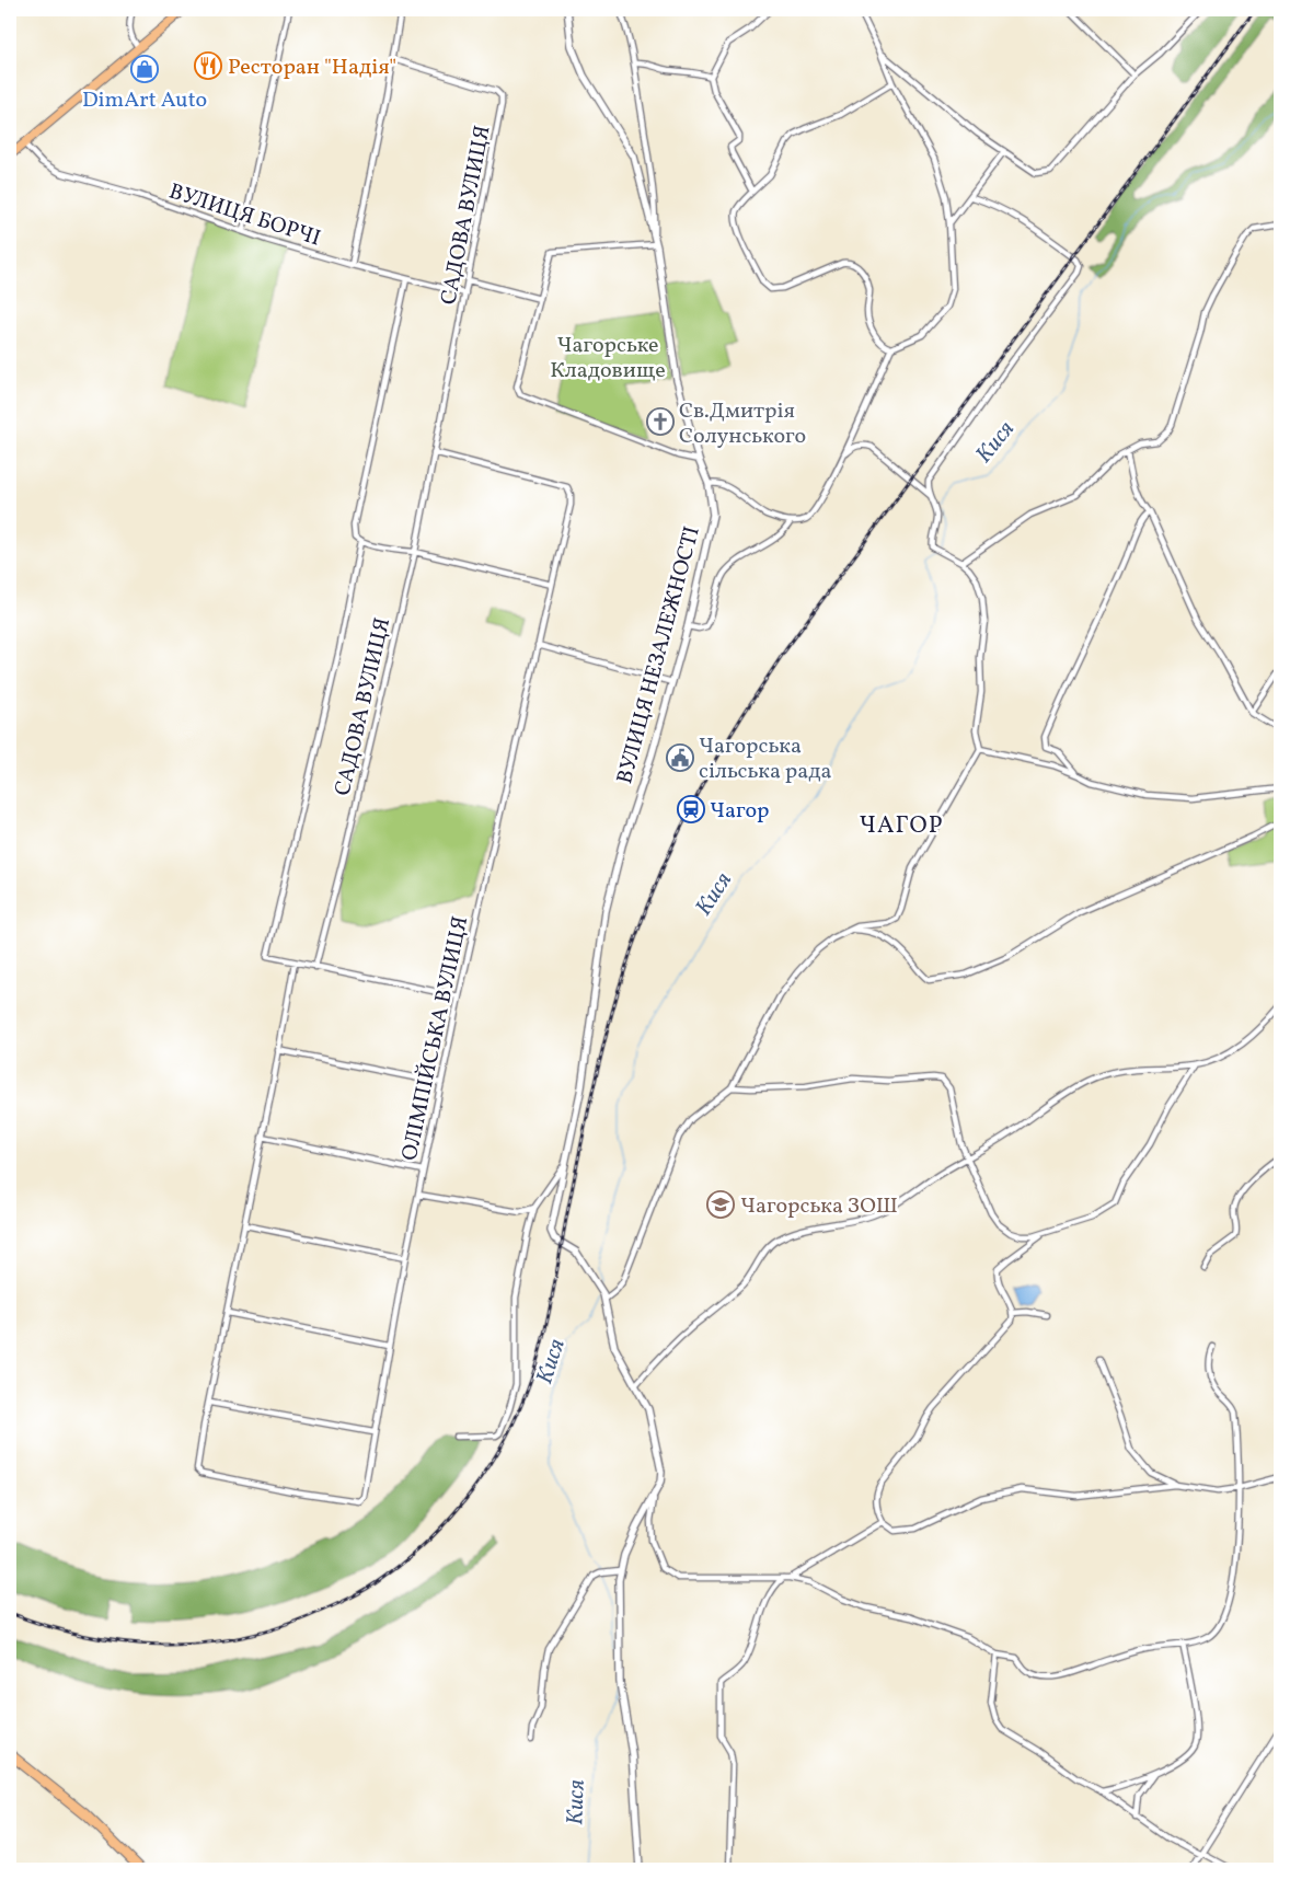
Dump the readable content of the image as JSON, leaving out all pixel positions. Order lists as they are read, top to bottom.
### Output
{
  "streets": {
    "street": [
      "ВУЛИЦЯ БОРЧІ",
      "САДОВА ВУЛИЦЯ",
      "ВУЛИЦЯ НЕЗАЛЕЖНОСТІ",
      "ОЛІМПІЙСЬКА ВУЛИЦЯ"
    ]
  },
  "crossings": [
    ["ВУЛИЦЯ БОРЧІ", "САДОВА ВУЛИЦЯ"],
    ["САДОВА ВУЛИЦЯ", "ОЛІМПІЙСЬКА ВУЛИЦЯ"]
  ],
  "districts": ["ЧАГОР"],
  "water": ["Кися"],
  "parks": ["Чагорське Кладовище"],
  "places": {
    "restaurant": ["Ресторан \"Надія\""],
    "shop": ["DimArt Auto"],
    "church": ["Св.Дмитрія Солунського"],
    "public building": ["Чагорська сільська рада"],
    "station": ["Чагор"],
    "school or university": ["Чагорська ЗОШ"]
  }
}
